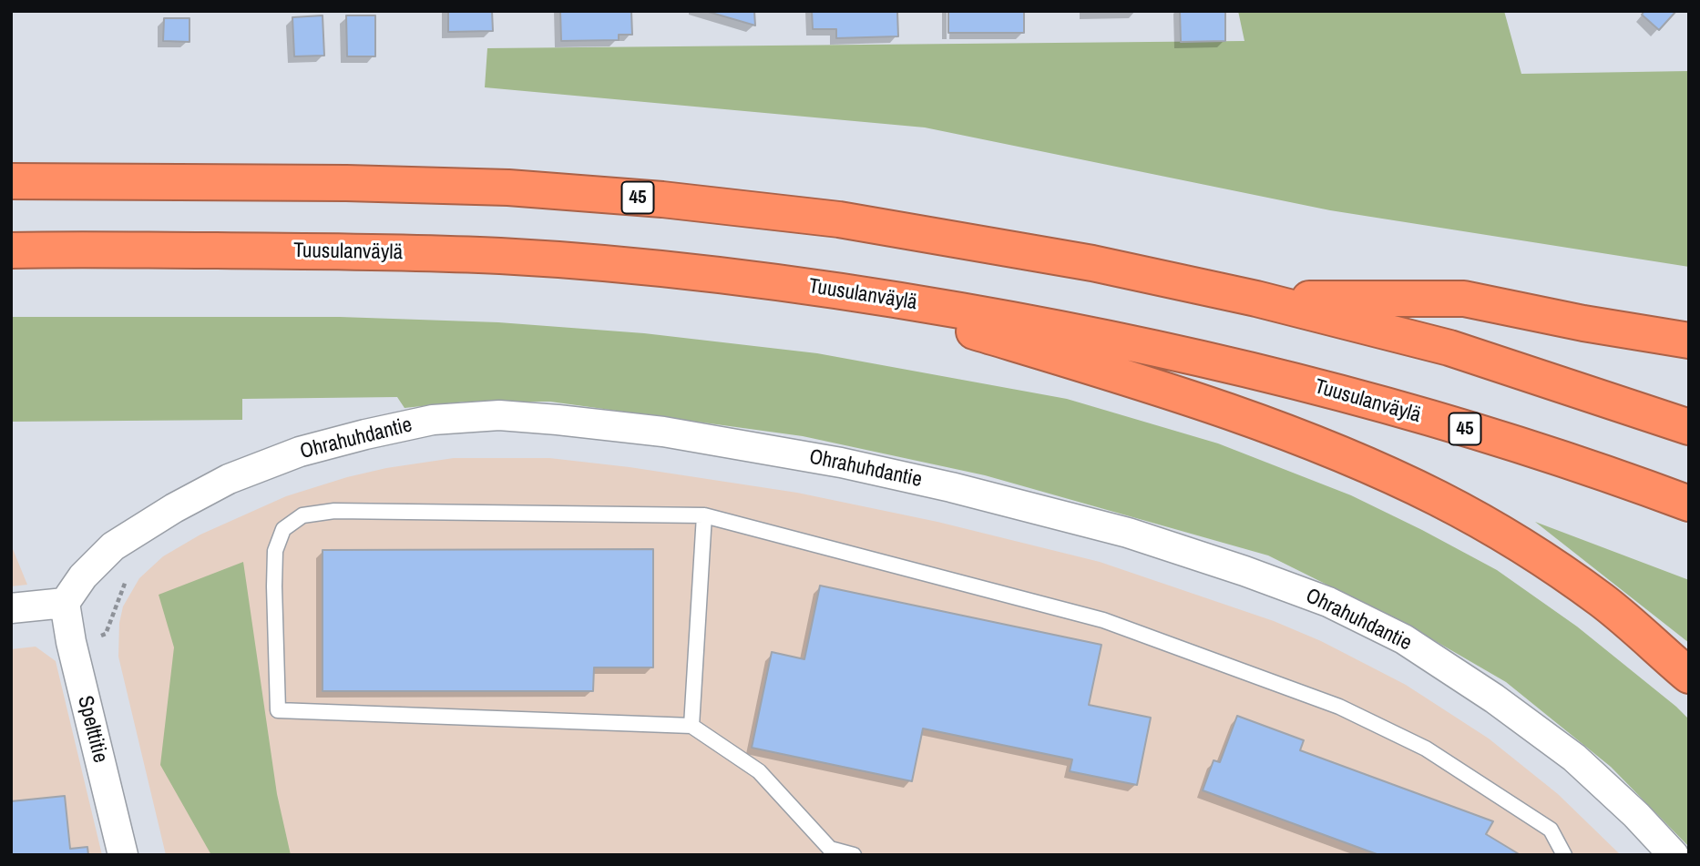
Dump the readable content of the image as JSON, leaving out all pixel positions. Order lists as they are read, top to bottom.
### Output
{
  "streets": {
    "highway": ["45", "Tuusulanväylä"],
    "street": ["Ohrahuhdantie", "Spelttitie"]
  },
  "crossings": [
    ["Ohrahuhdantie", "Spelttitie"]
  ]
}
